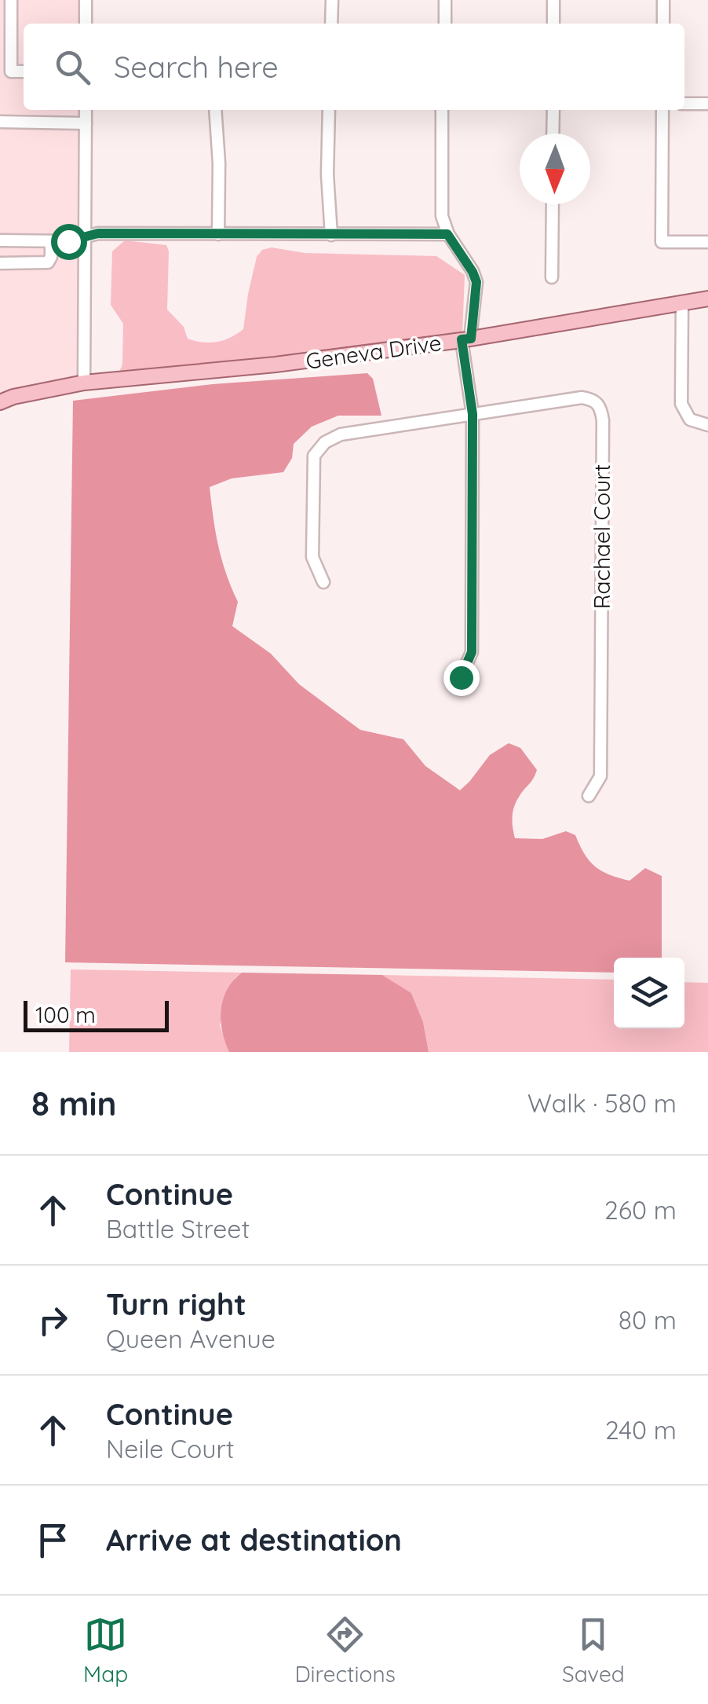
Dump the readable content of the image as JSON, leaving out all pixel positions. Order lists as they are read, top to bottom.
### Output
{
  "streets": {
    "main road": ["Geneva Drive"],
    "street": ["Rachael Court"]
  },
  "scale_bar": "100 m",
  "north": "bottom",
  "page": {
    "search": "Search here",
    "scale": "100 m",
    "heading": ["8 min", "Walk · 580 m"],
    "list": [
      ["Continue", "Battle Street", "260 m"],
      ["Turn right", "Queen Avenue", "80 m"],
      ["Continue", "Neile Court", "240 m"],
      "Arrive at destination"
    ],
    "nav": ["Map", "Directions", "Saved"]
  }
}
